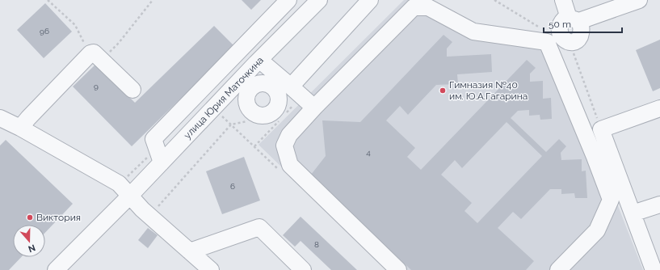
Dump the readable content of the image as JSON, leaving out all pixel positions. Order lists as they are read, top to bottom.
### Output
{
  "streets": {
    "street": ["улица Юрия Маточкина"]
  },
  "places": ["Гимназия №40 им. Ю.А.Гагарина", "Виктория"],
  "house_numbers": [
    "96",
    "9",
    "4",
    "6",
    "8"
  ],
  "scale_bar": "50 m",
  "north": "bottom"
}
